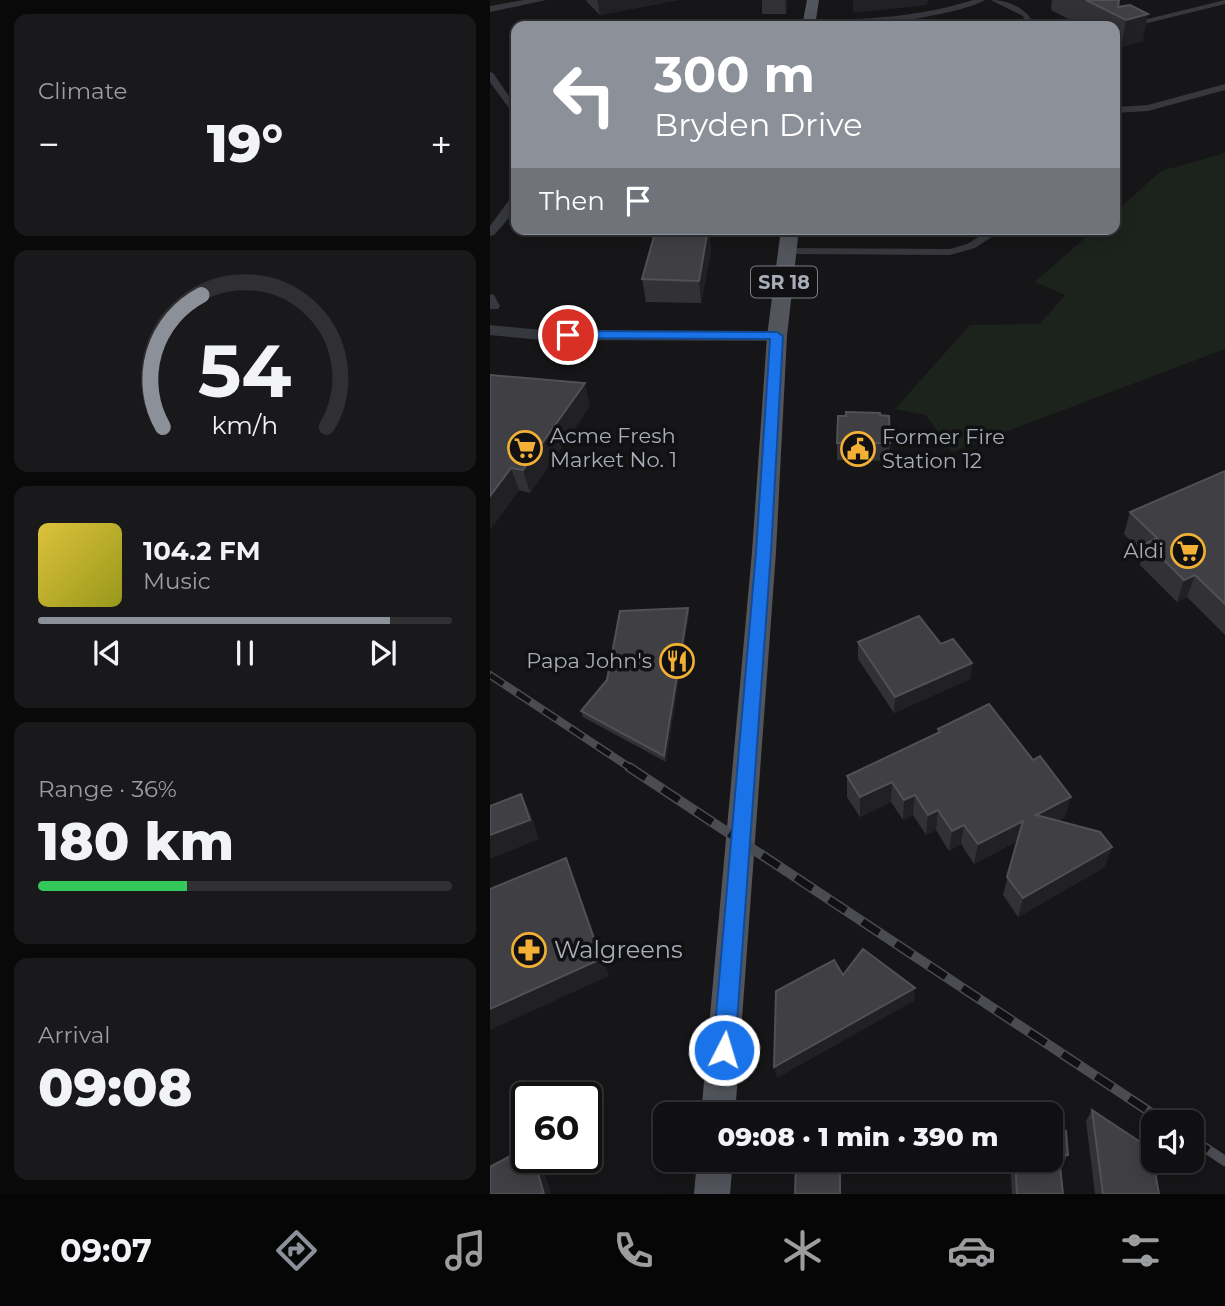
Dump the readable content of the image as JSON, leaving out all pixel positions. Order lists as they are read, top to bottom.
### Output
{
  "streets": {
    "main road": ["SR 18"]
  },
  "places": {
    "supermarket": ["Acme Fresh Market No. 1", "Aldi"],
    "public building": ["Former Fire Station 12"],
    "restaurant": ["Papa John's"],
    "pharmacy": ["Walgreens"]
  },
  "page": {
    "tile": [
      "Climate",
      ["Range · 36%", "180 km"],
      ["Arrival", "09:08"]
    ],
    "turn": ["300 m", "Bryden Drive"],
    "heat": ["−", "19°", "+"],
    "then": "Then",
    "song": ["104.2 FM", "Music"],
    "limit": "60",
    "trip": "09:08 · 1 min · 390 m",
    "tabs": "09:07",
    "gauge": ["54", "km/h"]
  }
}
